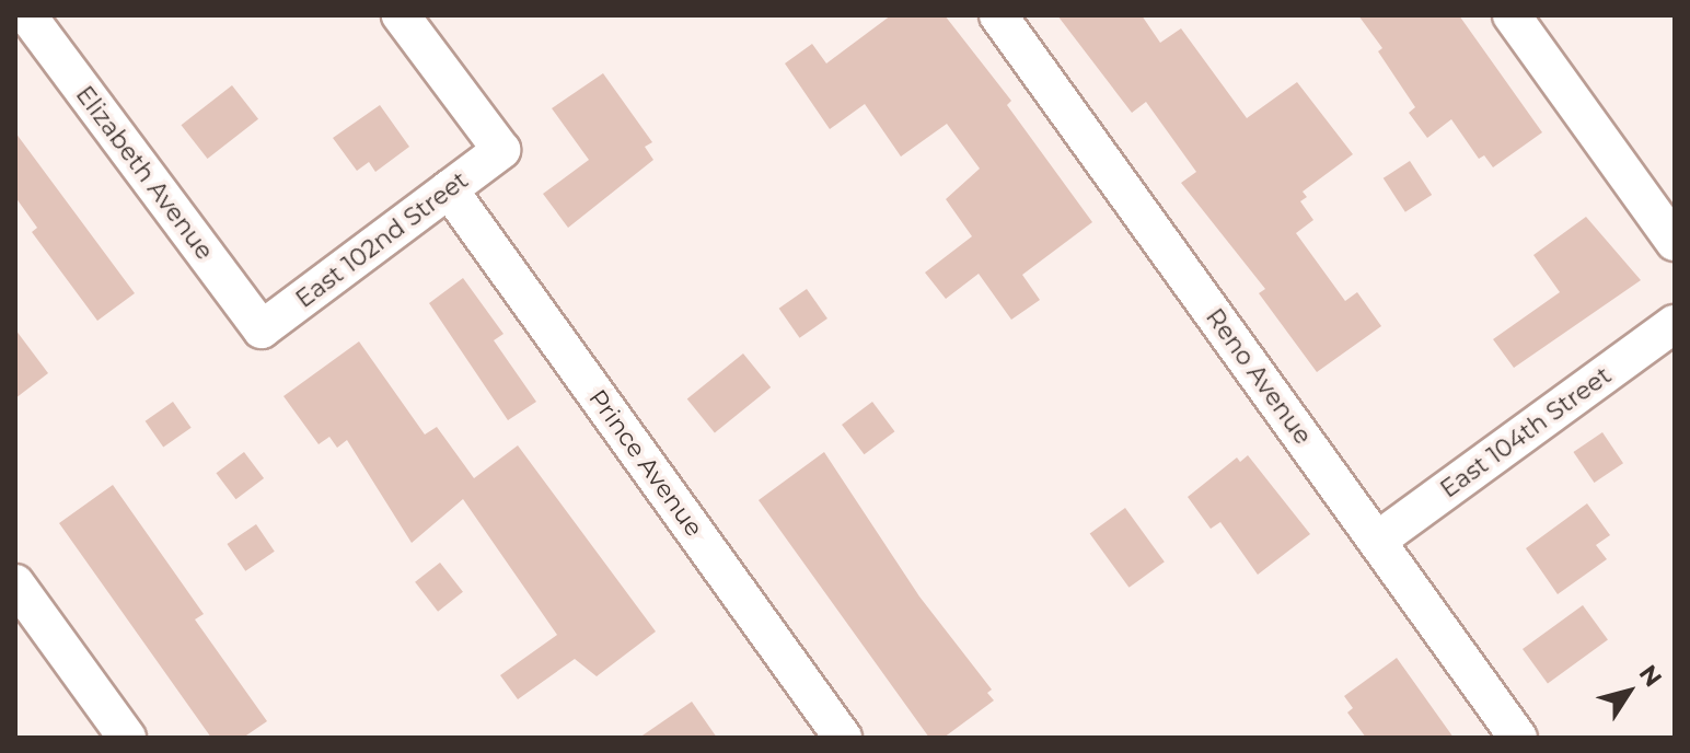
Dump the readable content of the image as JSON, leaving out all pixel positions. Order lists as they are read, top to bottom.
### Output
{
  "streets": {
    "street": [
      "Elizabeth Avenue",
      "East 102nd Street",
      "Reno Avenue",
      "East 104th Street",
      "Prince Avenue"
    ]
  },
  "crossings": [
    ["Elizabeth Avenue", "East 102nd Street"],
    ["East 102nd Street", "Prince Avenue"],
    ["Reno Avenue", "East 104th Street"]
  ],
  "north": "top right"
}
